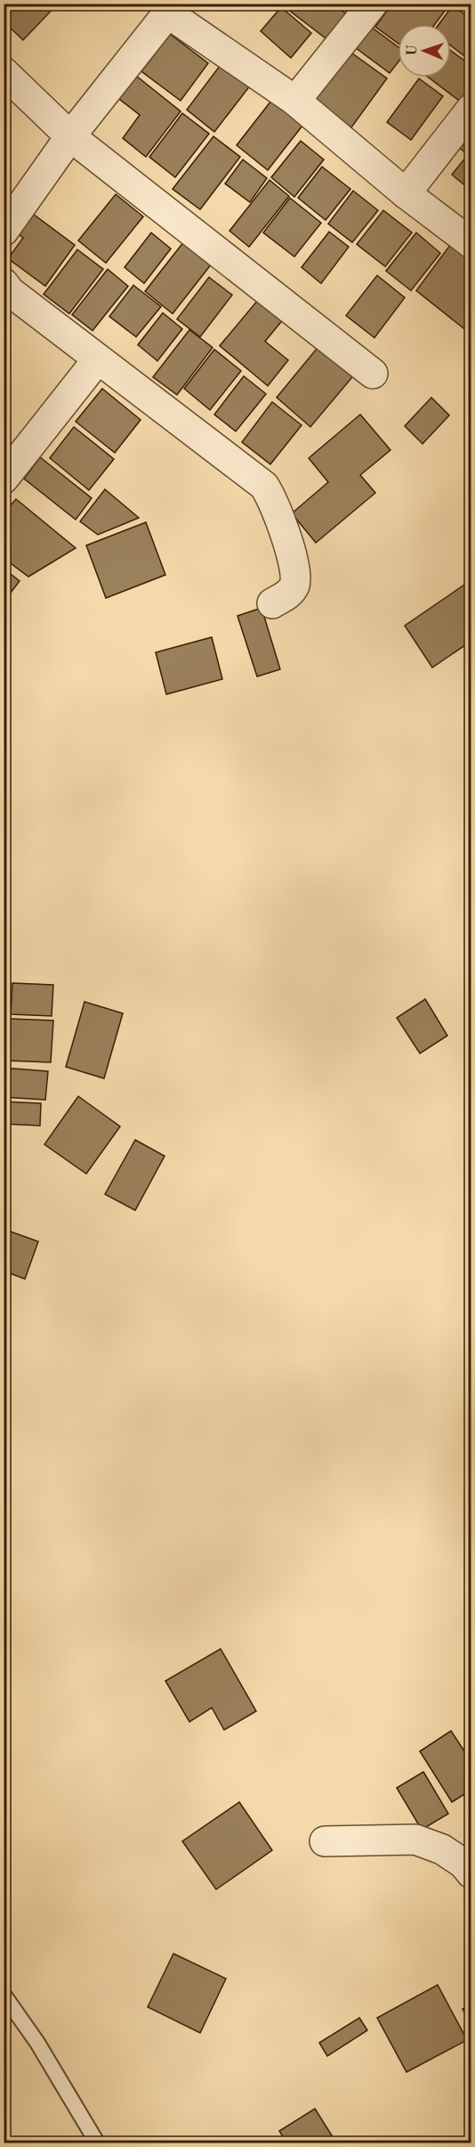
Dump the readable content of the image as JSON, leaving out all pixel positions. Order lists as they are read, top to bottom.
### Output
{
  "north": "left"
}
